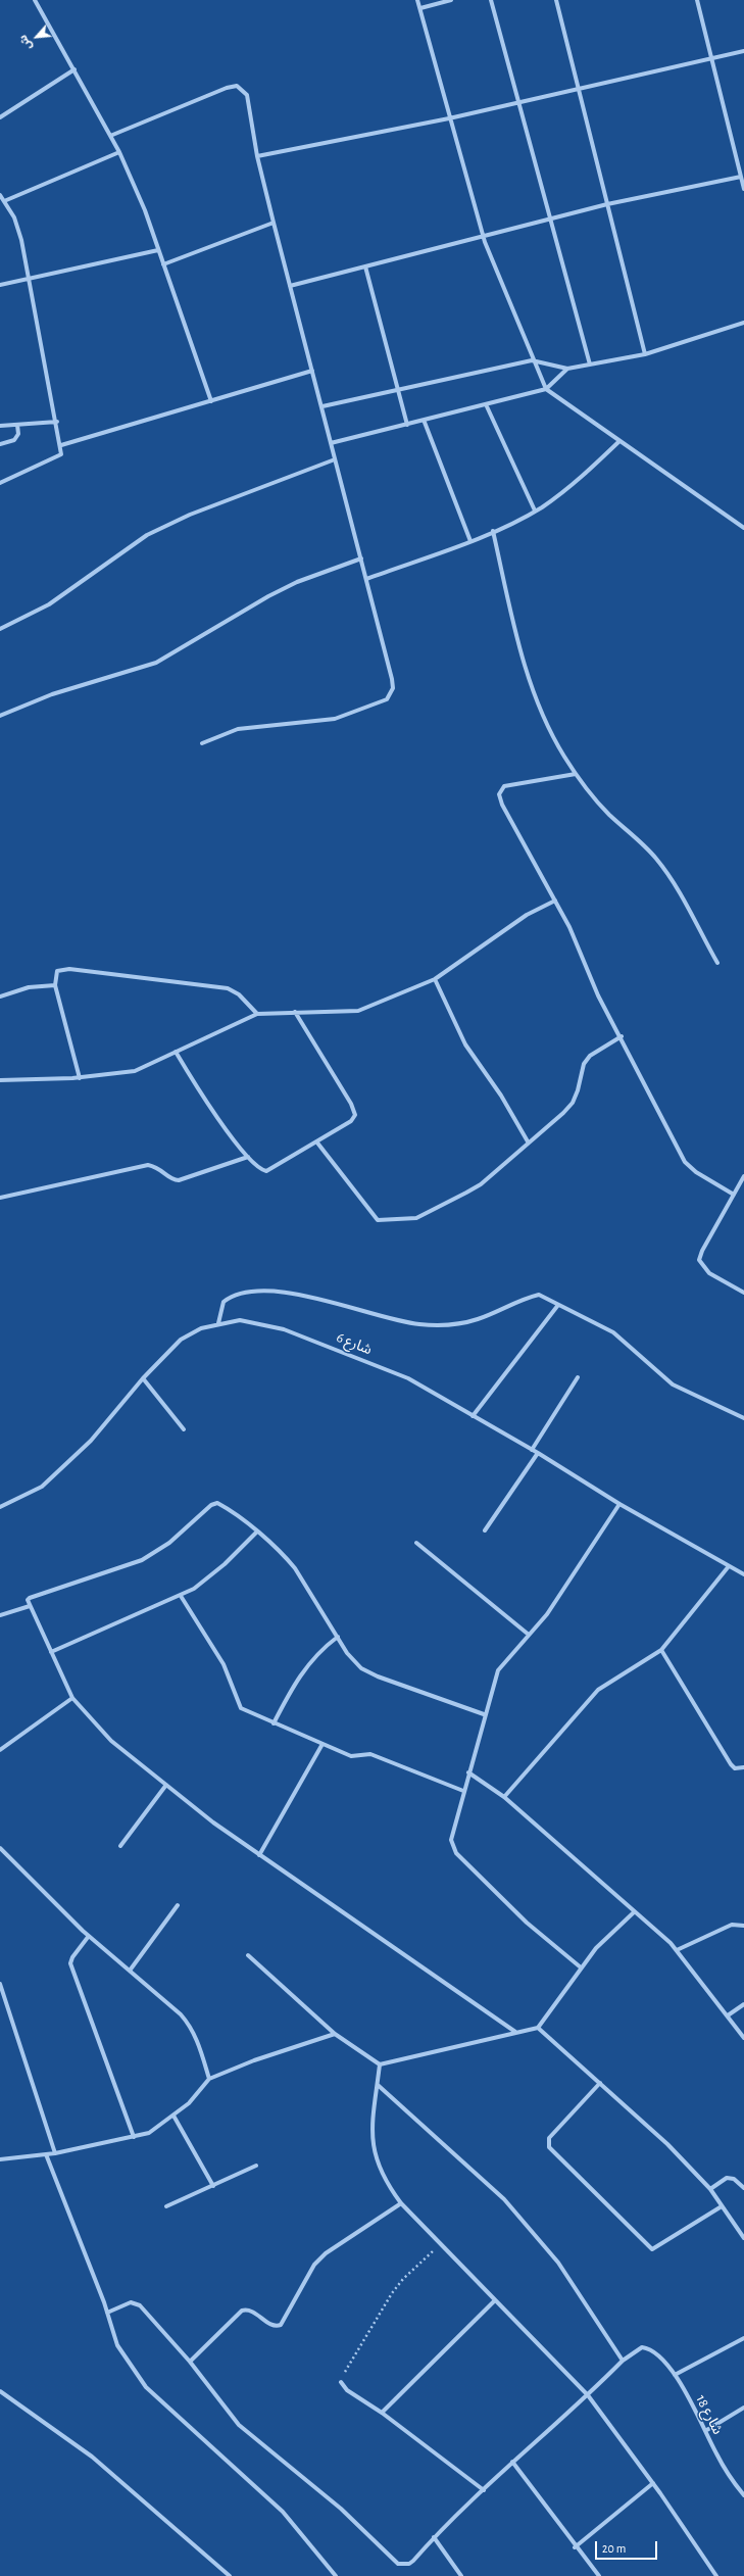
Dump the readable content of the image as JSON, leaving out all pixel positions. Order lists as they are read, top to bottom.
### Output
{
  "streets": {
    "street": ["شارع 6", "شارع 18"]
  },
  "scale_bar": "20 m",
  "north": "bottom left"
}
